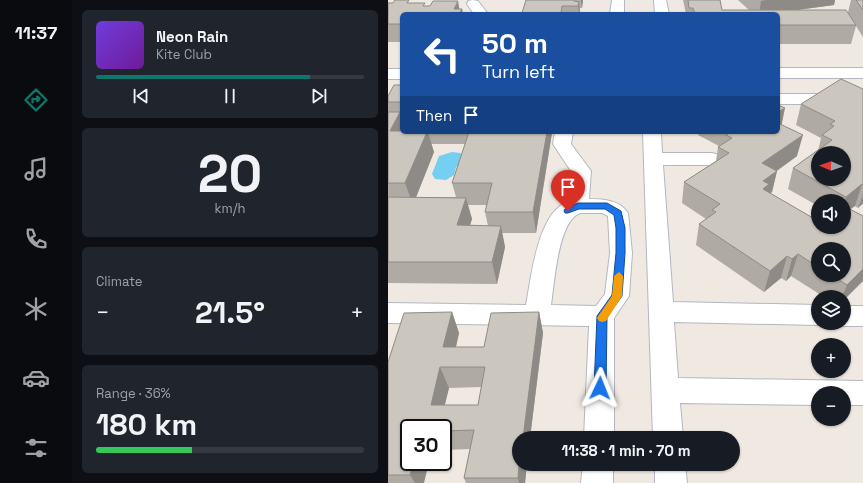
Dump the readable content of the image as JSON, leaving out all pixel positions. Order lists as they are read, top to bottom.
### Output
{
  "north": "left",
  "page": {
    "tabs": "11:37",
    "turn": ["50 m", "Turn left"],
    "song": ["Neon Rain", "Kite Club"],
    "then": "Then",
    "tile": [
      ["20", "km/h"],
      "Climate",
      ["Range · 36%", "180 km"]
    ],
    "map_buttons": ["+", "−"],
    "heat": ["−", "21.5°", "+"],
    "limit": "30",
    "trip": "11:38 · 1 min · 70 m"
  }
}
